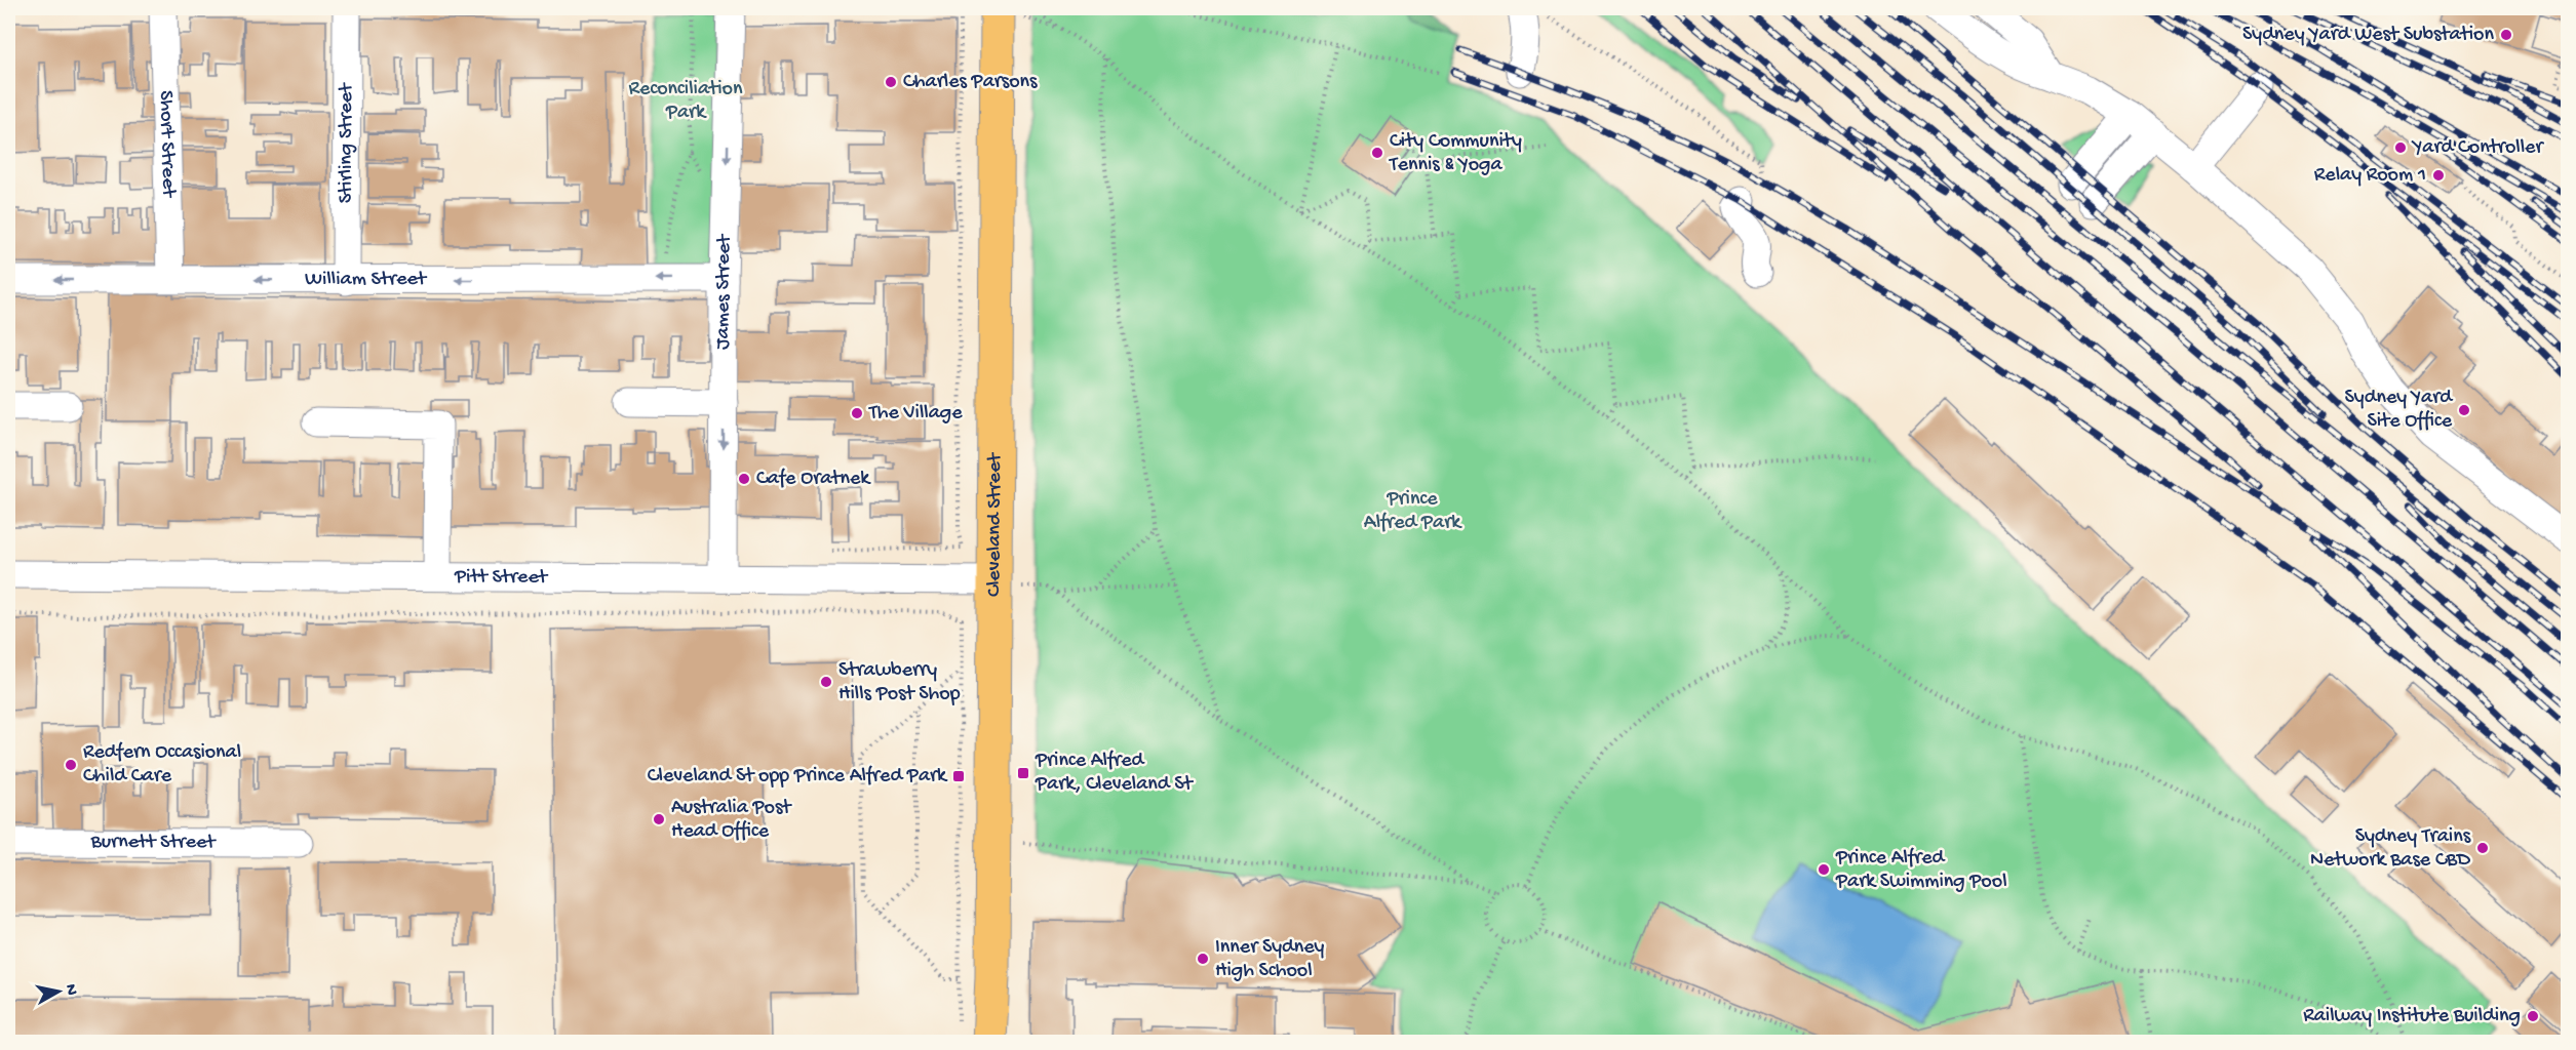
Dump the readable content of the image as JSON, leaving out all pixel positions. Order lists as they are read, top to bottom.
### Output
{
  "streets": {
    "main road": ["Cleveland Street"],
    "street": [
      "Short Street",
      "Stirling Street",
      "William Street",
      "James Street",
      "Pitt Street",
      "Burnett Street"
    ]
  },
  "crossings": [
    ["Short Street", "William Street"],
    ["Stirling Street", "William Street"],
    ["William Street", "James Street"],
    ["James Street", "Pitt Street"],
    ["Cleveland Street", "Pitt Street"]
  ],
  "one_way": ["William Street", "James Street"],
  "parks": ["Reconciliation Park", "Prince Alfred Park"],
  "places": {
    "other": [
      "Sydney Yard West Substation",
      "Charles Parsons",
      "Yard Controller",
      "City Community Tennis & Yoga",
      "Relay Room 1",
      "Sydney Yard Site Office",
      "The Village",
      "Cafe Oratnek",
      "Strawberry Hills Post Shop",
      "Redfern Occasional Child Care",
      "Australia Post Head Office",
      "Sydney Trains Network Base CBD",
      "Prince Alfred Park Swimming Pool",
      "Inner Sydney High School",
      "Railway Institute Building"
    ],
    "transit": ["Prince Alfred Park, Cleveland St", "Cleveland St opp Prince Alfred Park"]
  },
  "north": "right"
}
